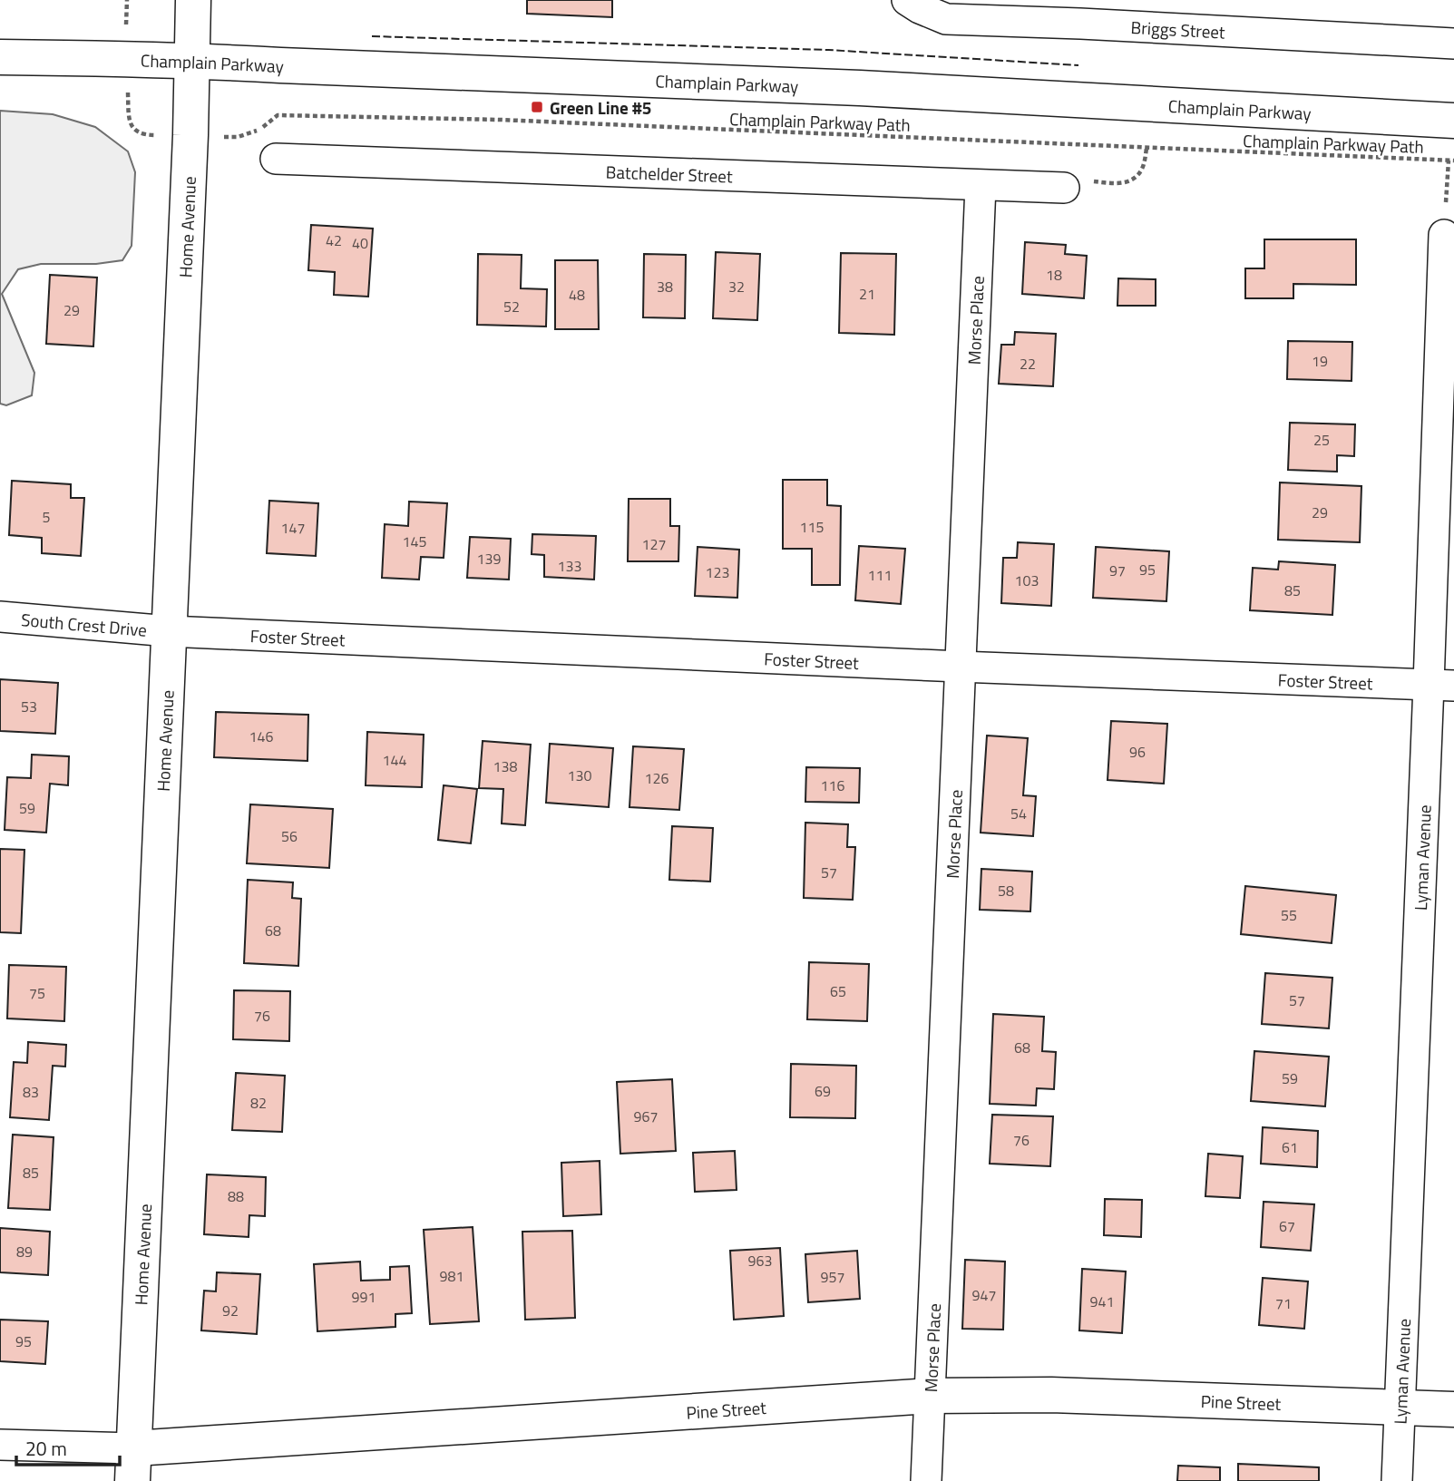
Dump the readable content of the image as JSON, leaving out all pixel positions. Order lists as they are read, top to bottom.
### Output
{
  "streets": {
    "main road": ["Champlain Parkway", "Home Avenue", "Pine Street"],
    "street": [
      "Briggs Street",
      "Batchelder Street",
      "Morse Place",
      "South Crest Drive",
      "Foster Street",
      "Lyman Avenue"
    ],
    "path": ["Champlain Parkway Path"]
  },
  "crossings": [
    ["Champlain Parkway", "Home Avenue"],
    ["Champlain Parkway Path", "Home Avenue"],
    ["Batchelder Street", "Morse Place"],
    ["Home Avenue", "South Crest Drive"],
    ["Home Avenue", "Foster Street"],
    ["Home Avenue", "Pine Street"],
    ["Morse Place", "Foster Street"],
    ["Morse Place", "Pine Street"],
    ["South Crest Drive", "Foster Street"],
    ["Foster Street", "Lyman Avenue"],
    ["Lyman Avenue", "Pine Street"]
  ],
  "places": {
    "transit": ["Green Line #5"]
  },
  "house_numbers": [
    "42",
    "40",
    "18",
    "38",
    "32",
    "21",
    "48",
    "52",
    "29",
    "19",
    "22",
    "25",
    "29",
    "5",
    "115",
    "147",
    "145",
    "127",
    "139",
    "133",
    "95",
    "97",
    "123",
    "111",
    "103",
    "85",
    "53",
    "146",
    "96",
    "144",
    "138",
    "130",
    "126",
    "116",
    "59",
    "54",
    "56",
    "57",
    "58",
    "55",
    "68",
    "65",
    "75",
    "57",
    "76",
    "68",
    "59",
    "69",
    "83",
    "82",
    "967",
    "76",
    "61",
    "85",
    "88",
    "67",
    "89",
    "963",
    "981",
    "957",
    "947",
    "991",
    "941",
    "71",
    "92",
    "95"
  ],
  "scale_bar": "20 m"
}
